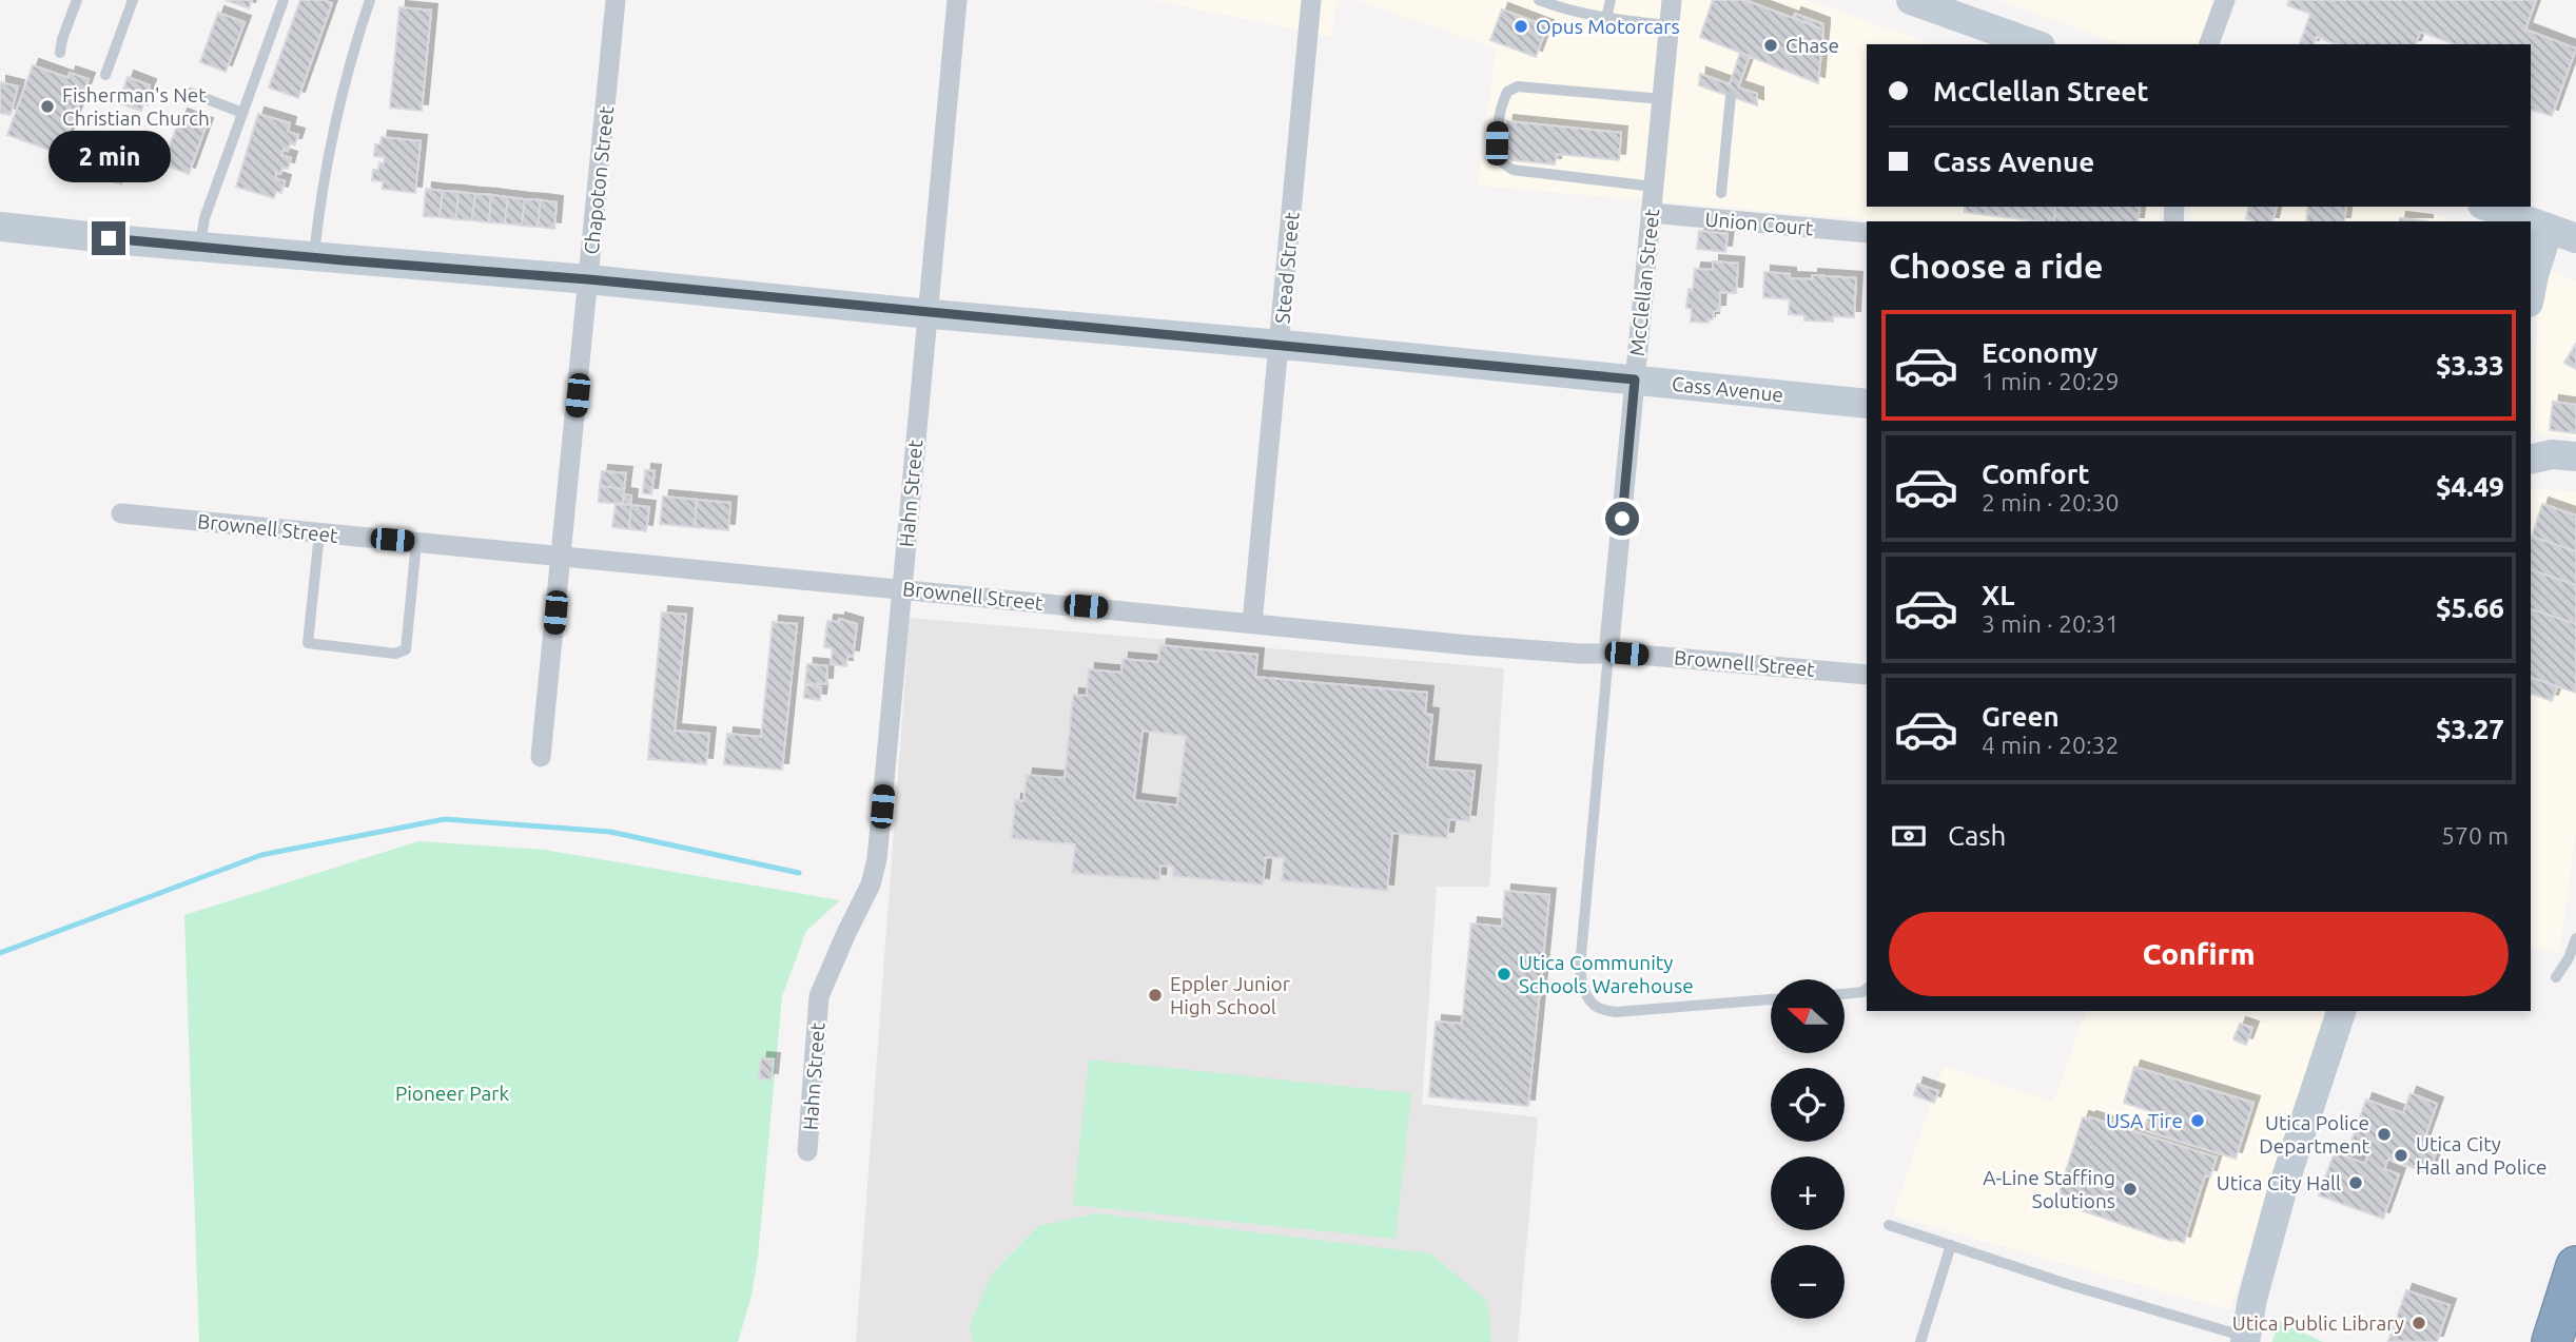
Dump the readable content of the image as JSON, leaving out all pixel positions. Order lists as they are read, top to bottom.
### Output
{
  "streets": {
    "street": [
      "Chapoton Street",
      "Union Court",
      "Stead Street",
      "McClellan Street",
      "Cass Avenue",
      "Hahn Street",
      "Brownell Street"
    ]
  },
  "crossings": [
    ["Chapoton Street", "Cass Avenue"],
    ["Chapoton Street", "Brownell Street"],
    ["Union Court", "McClellan Street"],
    ["Stead Street", "Cass Avenue"],
    ["Stead Street", "Brownell Street"],
    ["McClellan Street", "Cass Avenue"],
    ["McClellan Street", "Brownell Street"],
    ["Cass Avenue", "Hahn Street"],
    ["Hahn Street", "Brownell Street"]
  ],
  "parks": ["Pioneer Park"],
  "places": [
    "Opus Motorcars",
    "Chase",
    "Fisherman's Net Christian Church",
    "Utica Community Schools Warehouse",
    "Eppler Junior High School",
    "USA Tire",
    "Utica Police Department",
    "Utica City Hall and Police",
    "Utica City Hall",
    "A-Line Staffing Solutions",
    "Utica Public Library"
  ],
  "north": "left",
  "page": {
    "banner": ["McClellan Street", "Cass Avenue"],
    "bubble": "2 min",
    "heading": "Choose a ride",
    "list": [
      {
        "name": "Economy",
        "note": "1 min · 20:29",
        "value": "$3.33"
      },
      {
        "name": "Comfort",
        "note": "2 min · 20:30",
        "value": "$4.49"
      },
      {
        "name": "XL",
        "note": "3 min · 20:31",
        "value": "$5.66"
      },
      {
        "name": "Green",
        "note": "4 min · 20:32",
        "value": "$3.27"
      }
    ],
    "pay": ["Cash", "570 m"],
    "buttons": "Confirm",
    "map_buttons": ["+", "−"]
  }
}
